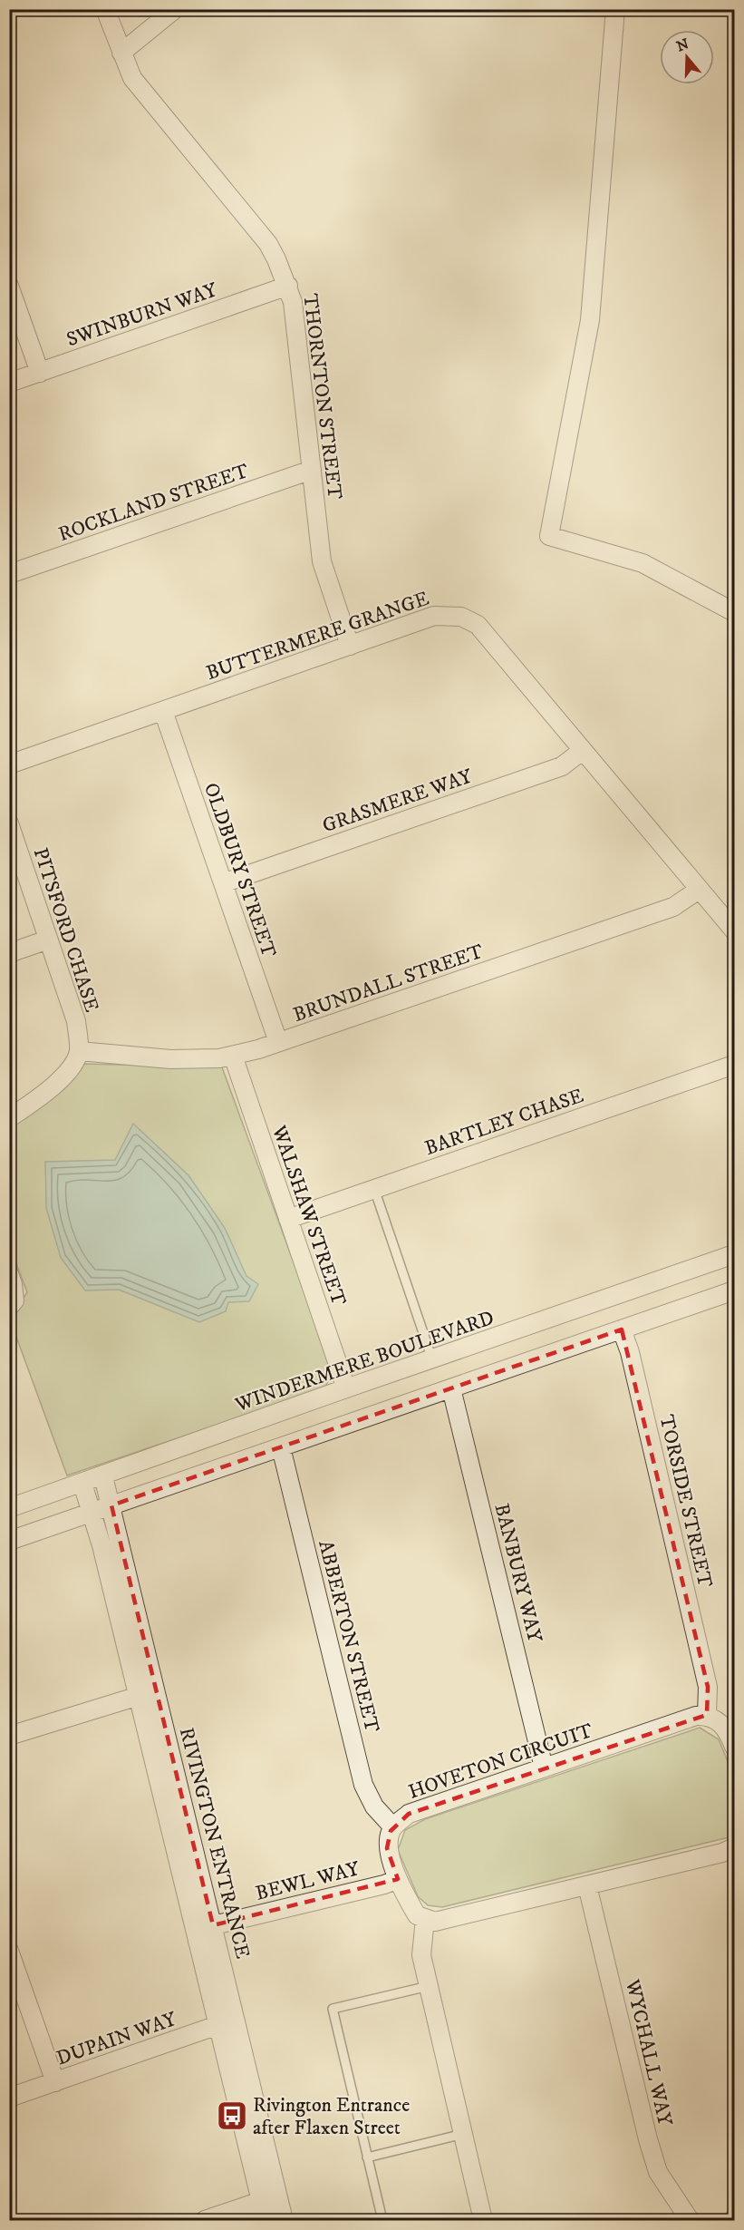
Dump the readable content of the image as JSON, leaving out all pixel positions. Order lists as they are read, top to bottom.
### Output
{
  "streets": {
    "street": [
      "SWINBURN WAY",
      "THORNTON STREET",
      "ROCKLAND STREET",
      "BUTTERMERE GRANGE",
      "GRASMERE WAY",
      "OLDBURY STREET",
      "PITSFORD CHASE",
      "BRUNDALL STREET",
      "BARTLEY CHASE",
      "WALSHAW STREET",
      "WINDERMERE BOULEVARD",
      "TORSIDE STREET",
      "BANBURY WAY",
      "ABBERTON STREET",
      "HOVETON CIRCUIT",
      "RIVINGTON ENTRANCE",
      "BEWL WAY",
      "DUPAIN WAY",
      "WYCHALL WAY"
    ]
  },
  "crossings": [
    ["SWINBURN WAY", "THORNTON STREET"],
    ["THORNTON STREET", "ROCKLAND STREET"],
    ["THORNTON STREET", "BUTTERMERE GRANGE"],
    ["BUTTERMERE GRANGE", "GRASMERE WAY"],
    ["BUTTERMERE GRANGE", "OLDBURY STREET"],
    ["BUTTERMERE GRANGE", "BRUNDALL STREET"],
    ["GRASMERE WAY", "OLDBURY STREET"],
    ["OLDBURY STREET", "BRUNDALL STREET"],
    ["PITSFORD CHASE", "BRUNDALL STREET"],
    ["BRUNDALL STREET", "WALSHAW STREET"],
    ["BARTLEY CHASE", "WALSHAW STREET"],
    ["WALSHAW STREET", "WINDERMERE BOULEVARD"],
    ["WINDERMERE BOULEVARD", "RIVINGTON ENTRANCE"],
    ["TORSIDE STREET", "HOVETON CIRCUIT"],
    ["BANBURY WAY", "HOVETON CIRCUIT"],
    ["ABBERTON STREET", "HOVETON CIRCUIT"],
    ["RIVINGTON ENTRANCE", "BEWL WAY"],
    ["RIVINGTON ENTRANCE", "DUPAIN WAY"]
  ],
  "places": {
    "bus stop": ["Rivington Entrance after Flaxen Street"]
  },
  "north": "top"
}
